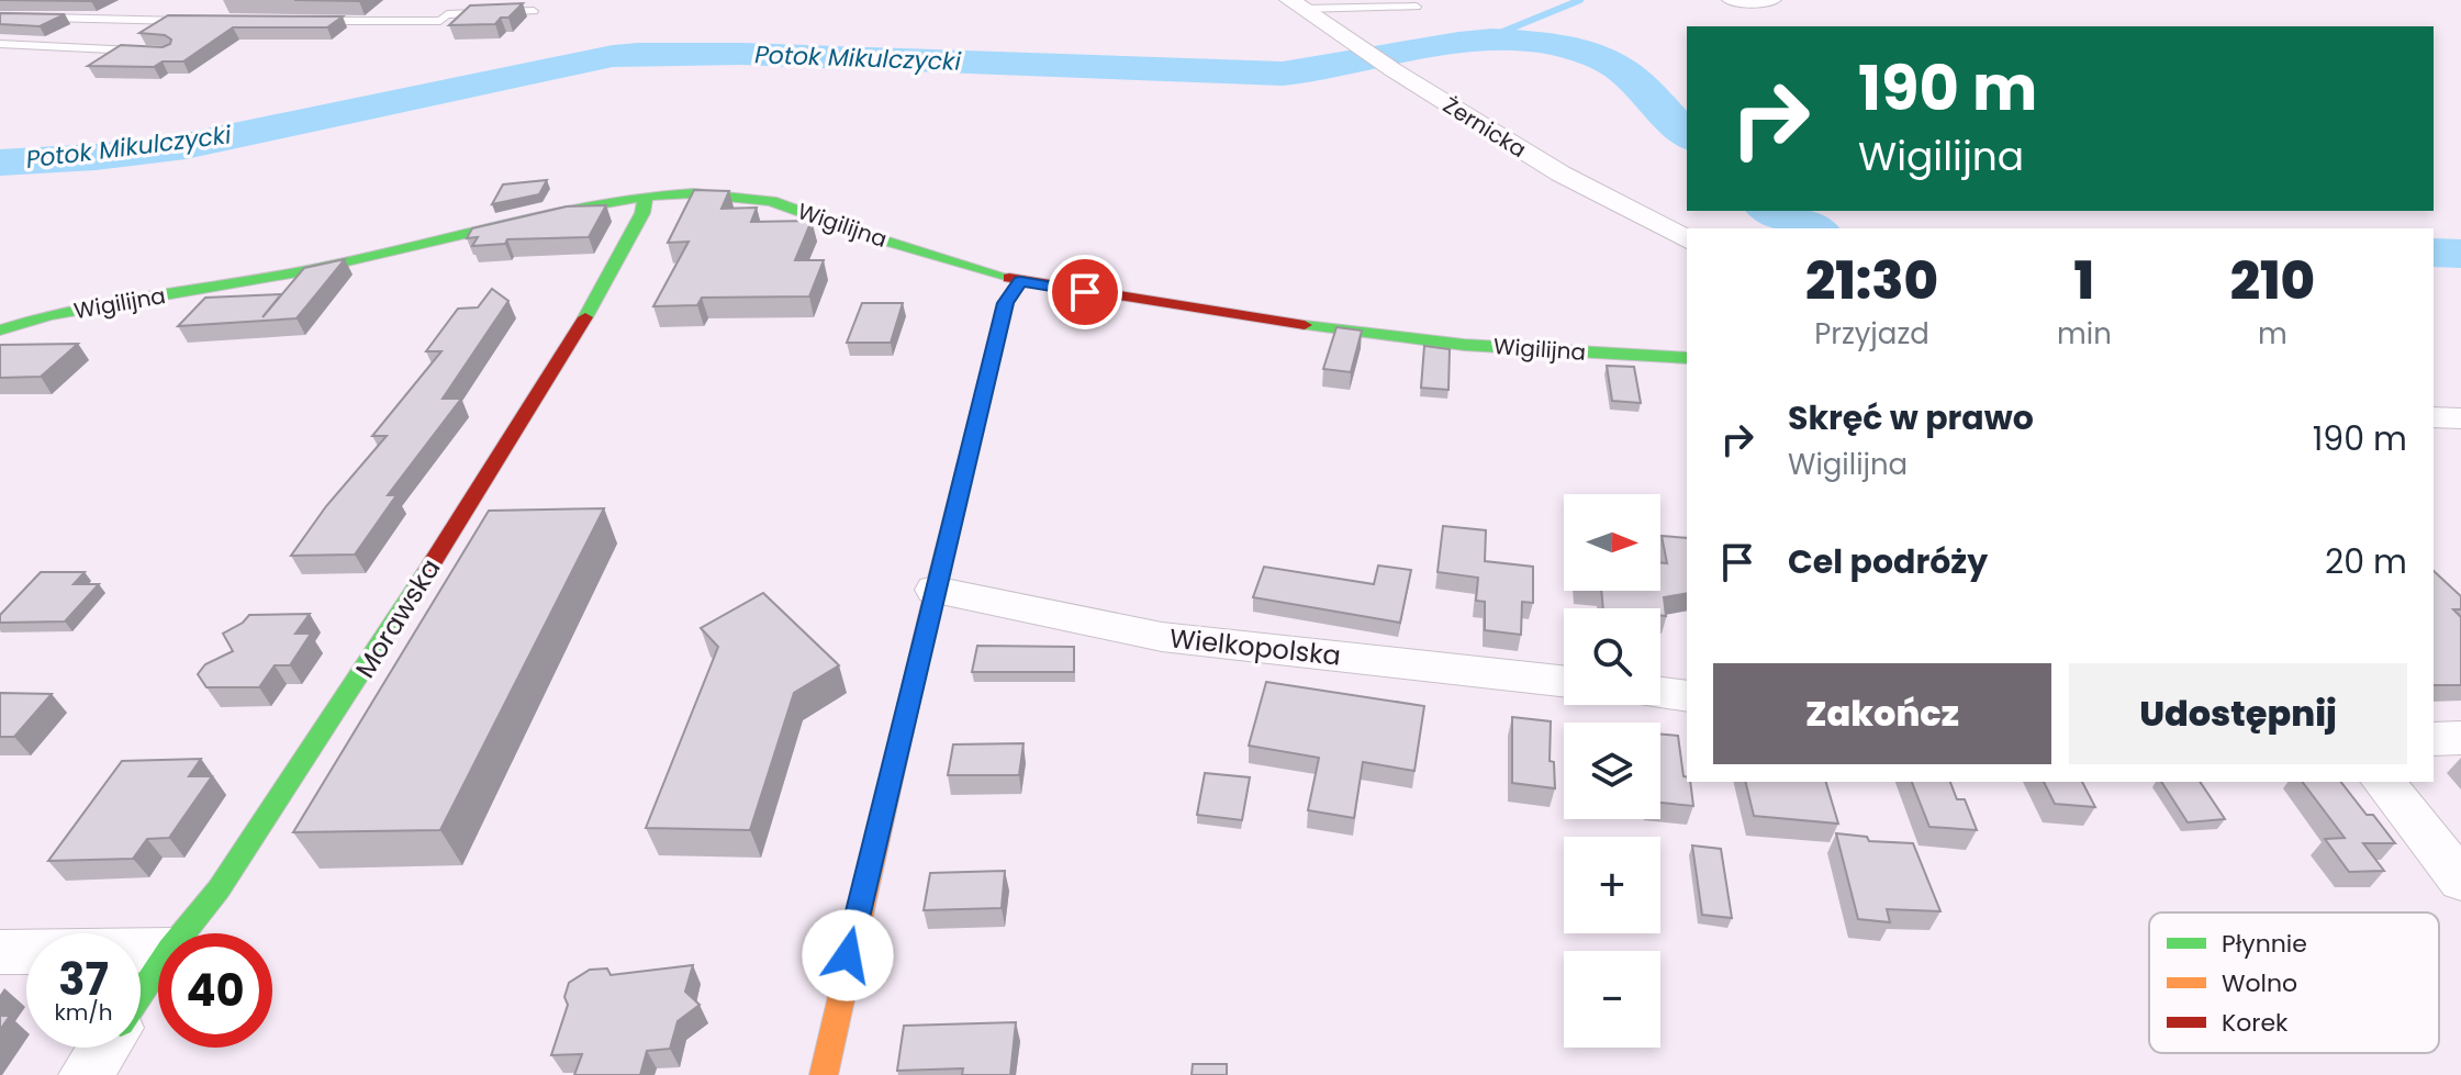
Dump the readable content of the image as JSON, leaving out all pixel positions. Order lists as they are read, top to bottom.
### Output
{
  "streets": {
    "street": [
      "Żernicka",
      "Wigilijna",
      "Morawska",
      "Wielkopolska"
    ]
  },
  "crossings": [
    ["Wigilijna", "Morawska"]
  ],
  "water": ["Potok Mikulczycki"],
  "legend": ["Płynnie", "Wolno", "Korek"],
  "north": "right",
  "page": {
    "turn": ["190 m", "Wigilijna"],
    "eta": [
      "21:30",
      "Przyjazd",
      "1",
      "min",
      "210",
      "m"
    ],
    "list": [
      {
        "name": "Skręć w prawo",
        "note": "Wigilijna",
        "value": "190 m"
      },
      {
        "name": "Cel podróży",
        "value": "20 m"
      }
    ],
    "map_buttons": ["+", "−"],
    "buttons": ["Zakończ", "Udostępnij"],
    "speed": "37 km/h",
    "limit": "40"
  }
}
